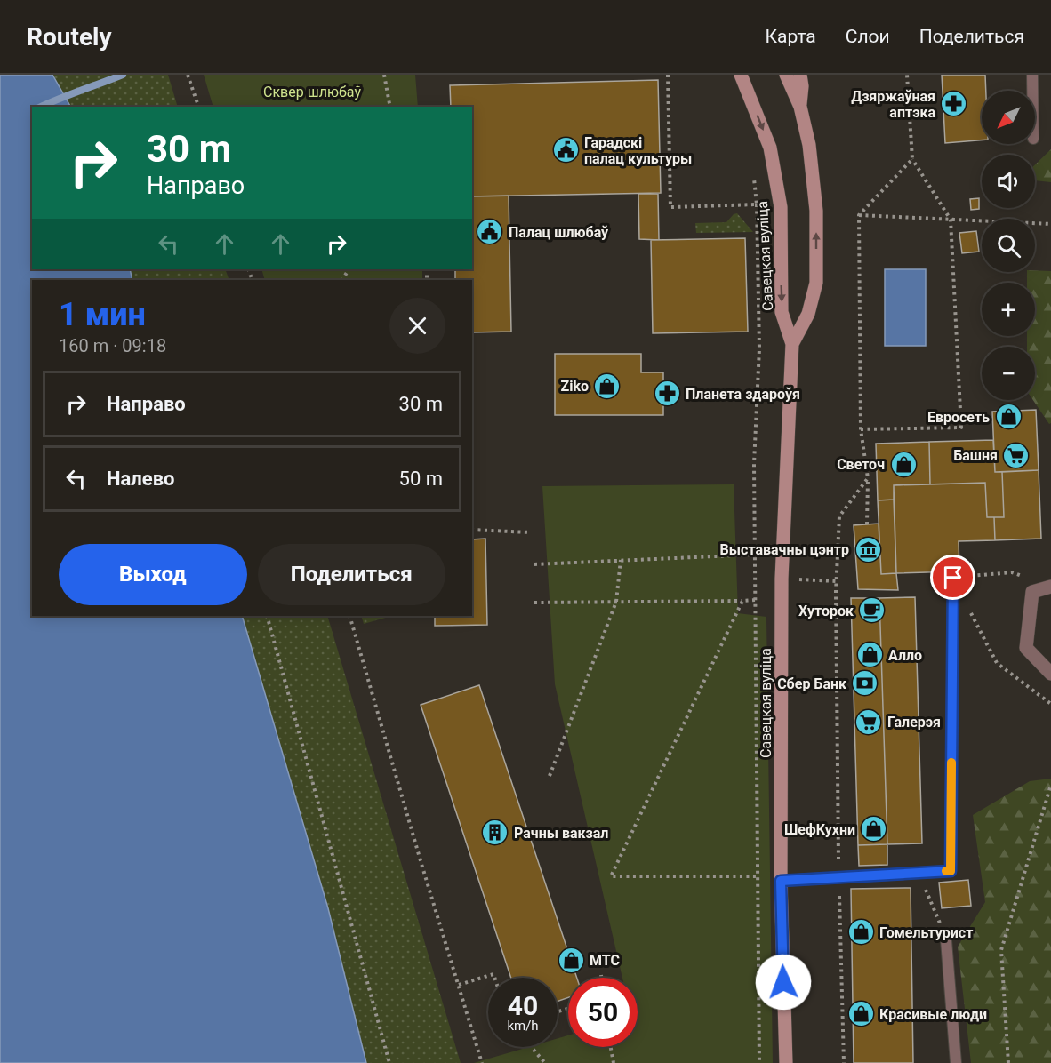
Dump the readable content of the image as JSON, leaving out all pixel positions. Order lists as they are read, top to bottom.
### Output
{
  "streets": {
    "main road": ["Савецкая вуліца"]
  },
  "parks": ["Сквер шлюбаў"],
  "places": {
    "pharmacy": ["Дзяржаўная аптэка", "Планета здароўя"],
    "public building": ["Гарадскі палац культуры", "Палац шлюбаў"],
    "shop": [
      "Ziko",
      "Евросеть",
      "Светоч",
      "Алло",
      "ШефКухни",
      "Гомельтурист",
      "МТС",
      "Красивые люди"
    ],
    "supermarket": ["Башня", "Галерэя"],
    "museum": ["Выставачны цэнтр"],
    "cafe": ["Хуторок"],
    "bank": ["Сбер Банк"],
    "building": ["Рачны вакзал"]
  },
  "north": "bottom left",
  "page": {
    "header": "Routely",
    "nav": ["Карта", "Слои", "Поделиться"],
    "map_buttons": ["+", "−"],
    "turn": ["30 m", "Направо"],
    "heading": ["1 мин", "160 m · 09:18"],
    "list": [
      {
        "name": "Направо",
        "value": "30 m"
      },
      {
        "name": "Налево",
        "value": "50 m"
      }
    ],
    "buttons": ["Выход", "Поделиться"],
    "speed": "40 km/h",
    "limit": "50"
  }
}
